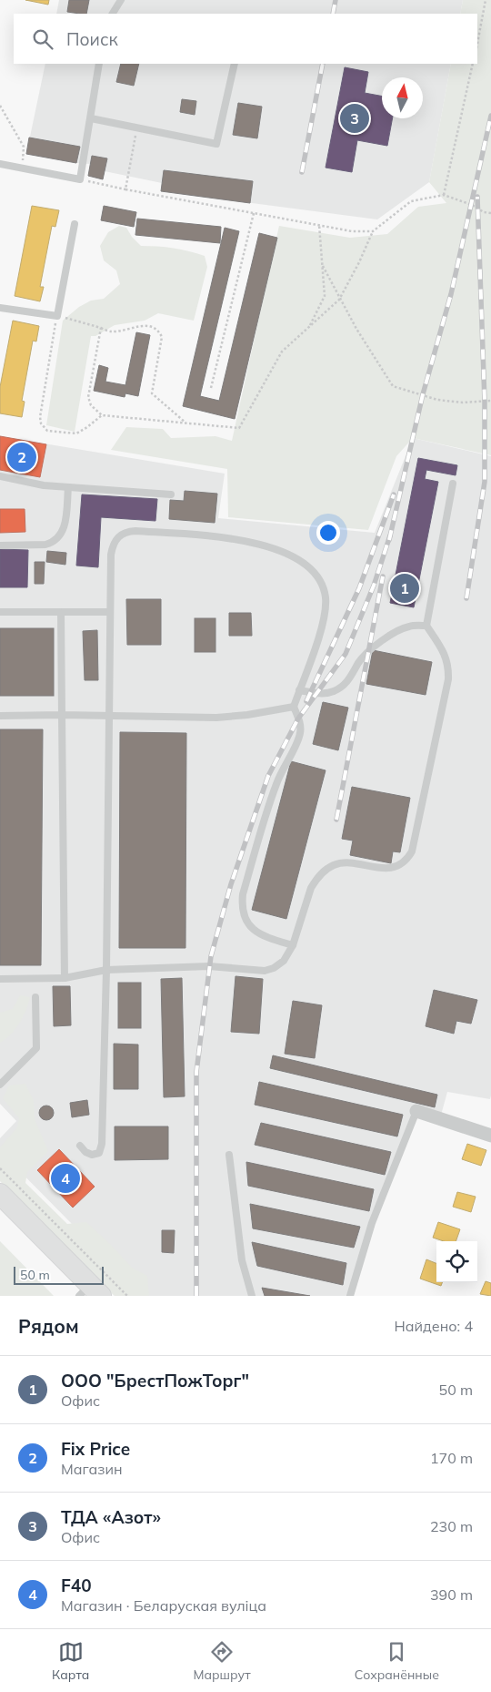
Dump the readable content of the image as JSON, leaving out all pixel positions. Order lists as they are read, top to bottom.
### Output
{
  "scale_bar": "50 m",
  "north": "top",
  "page": {
    "search": "Поиск",
    "pins": [
      "3",
      "2",
      "1",
      "4"
    ],
    "scale": "50 m",
    "heading": ["Рядом", "Найдено: 4"],
    "list": [
      {
        "mark": "1",
        "name": "ООО \"БрестПожТорг\"",
        "note": "Офис",
        "value": "50 m"
      },
      {
        "mark": "2",
        "name": "Fix Price",
        "note": "Магазин",
        "value": "170 m"
      },
      {
        "mark": "3",
        "name": "ТДА «Азот»",
        "note": "Офис",
        "value": "230 m"
      },
      {
        "mark": "4",
        "name": "F40",
        "note": "Магазин · Беларуская вуліца",
        "value": "390 m"
      }
    ],
    "nav": ["Карта", "Маршрут", "Сохранённые"]
  }
}
